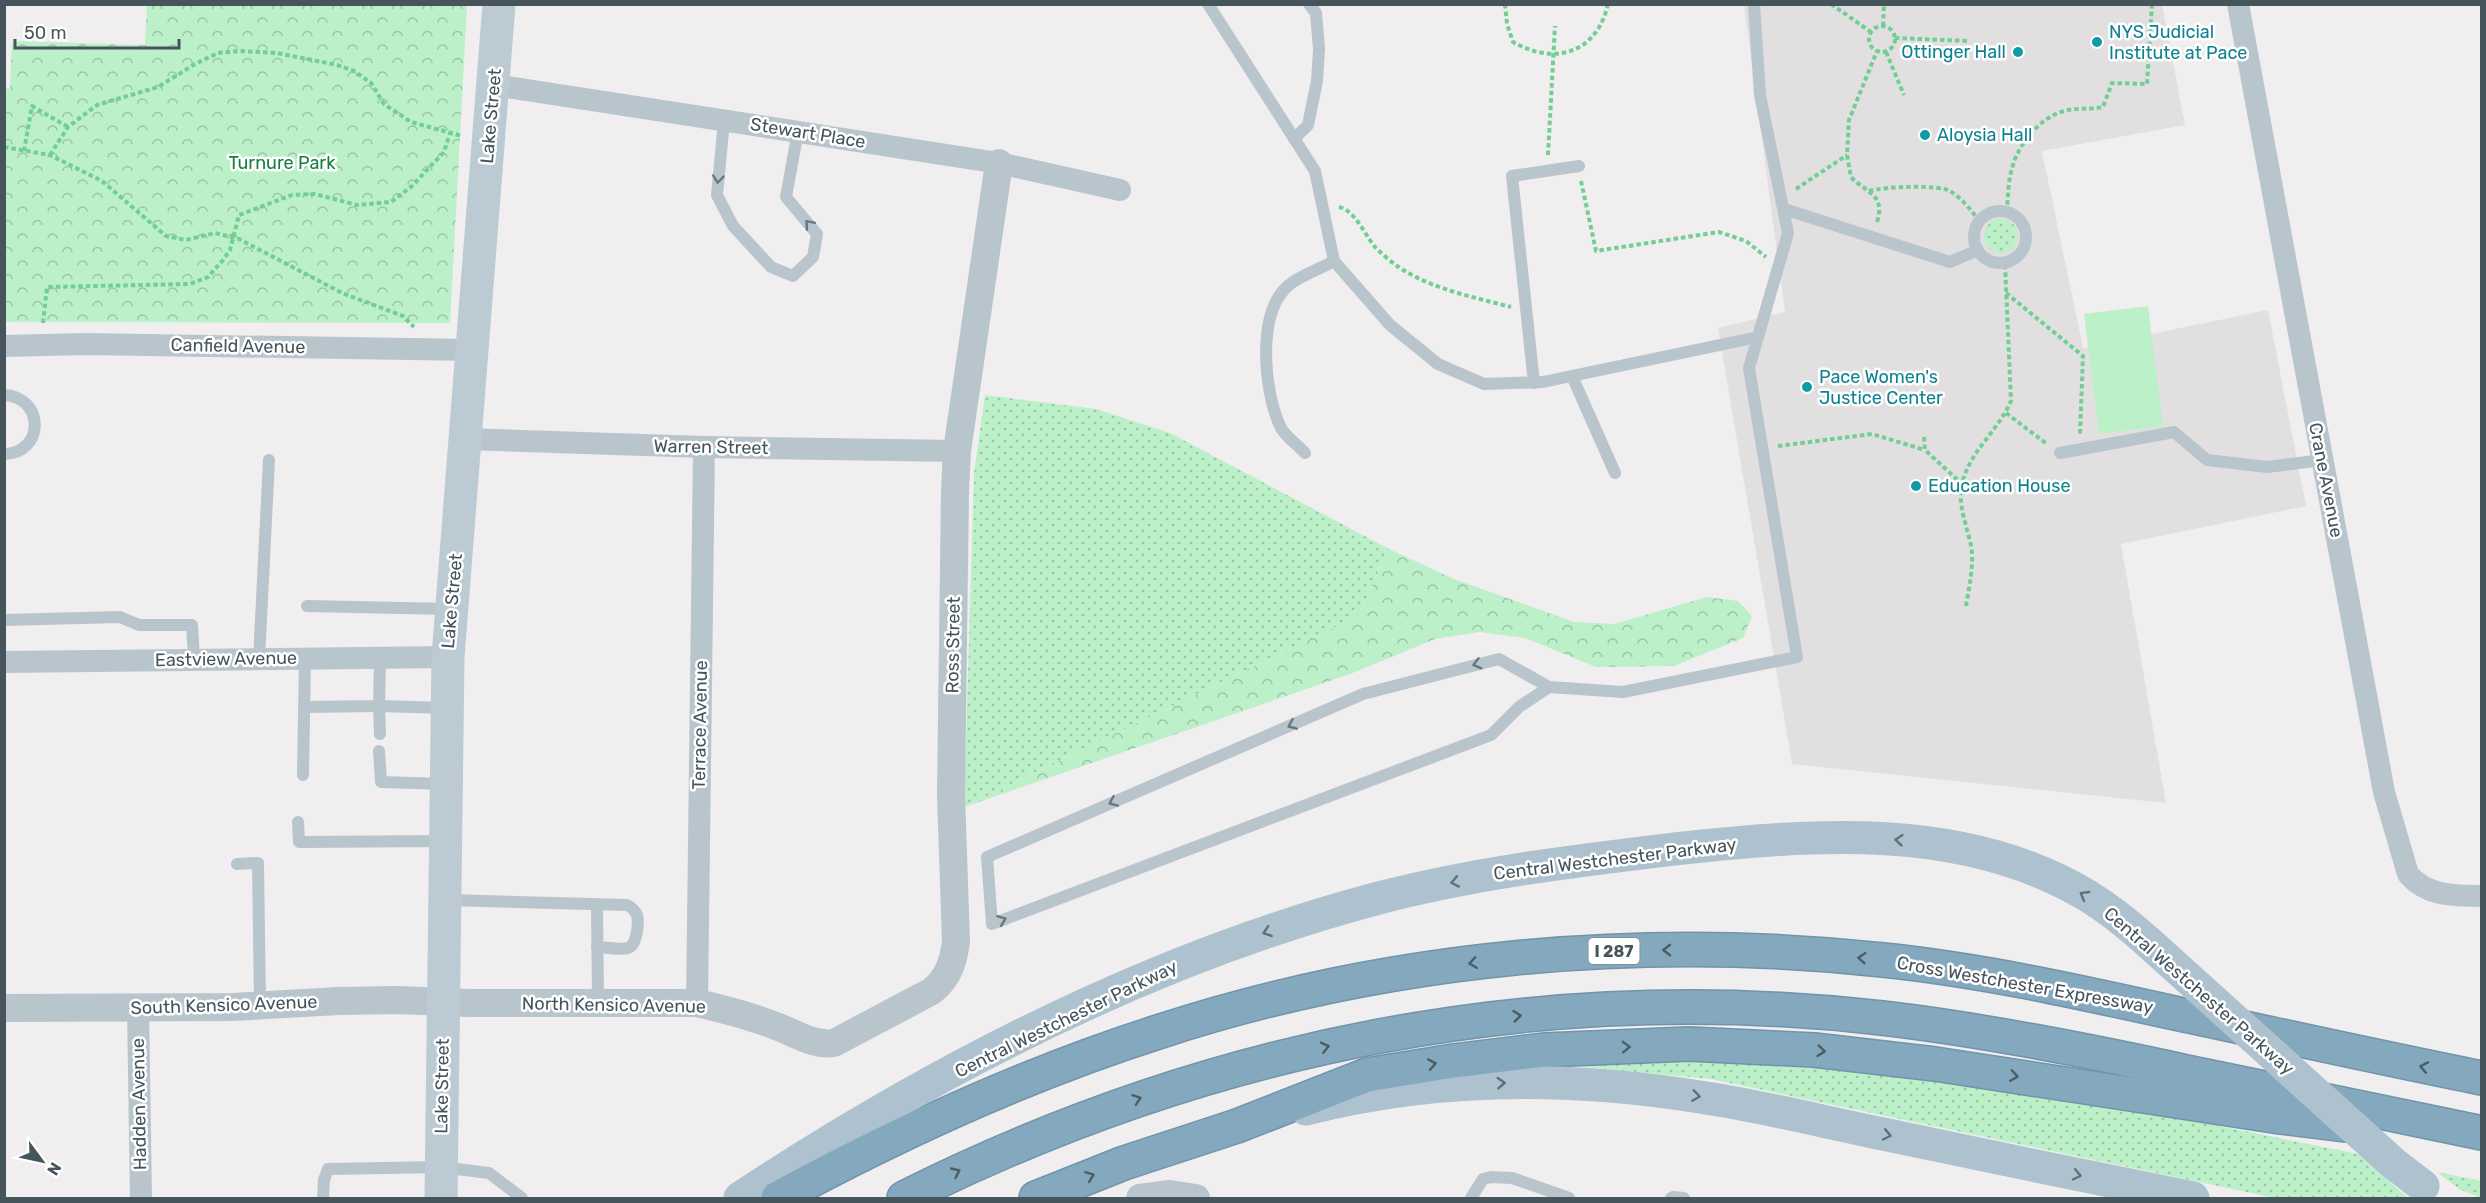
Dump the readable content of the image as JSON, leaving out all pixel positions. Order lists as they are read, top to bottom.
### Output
{
  "streets": {
    "highway": ["I 287", "Cross Westchester Expressway"],
    "main road": ["Lake Street", "Central Westchester Parkway"],
    "street": [
      "Stewart Place",
      "Canfield Avenue",
      "Warren Street",
      "Crane Avenue",
      "Ross Street",
      "Eastview Avenue",
      "Terrace Avenue",
      "South Kensico Avenue",
      "North Kensico Avenue",
      "Hadden Avenue"
    ]
  },
  "crossings": [
    ["Lake Street", "Stewart Place"],
    ["Lake Street", "Canfield Avenue"],
    ["Lake Street", "Warren Street"],
    ["Lake Street", "Eastview Avenue"],
    ["Lake Street", "South Kensico Avenue"],
    ["Lake Street", "North Kensico Avenue"],
    ["Stewart Place", "Ross Street"],
    ["Warren Street", "Ross Street"],
    ["Warren Street", "Terrace Avenue"],
    ["Ross Street", "North Kensico Avenue"],
    ["Terrace Avenue", "North Kensico Avenue"],
    ["South Kensico Avenue", "North Kensico Avenue"],
    ["South Kensico Avenue", "Hadden Avenue"]
  ],
  "parks": ["Turnure Park"],
  "places": [
    "NYS Judicial Institute at Pace",
    "Ottinger Hall",
    "Aloysia Hall",
    "Pace Women's Justice Center",
    "Education House"
  ],
  "scale_bar": "50 m",
  "north": "bottom right"
}
